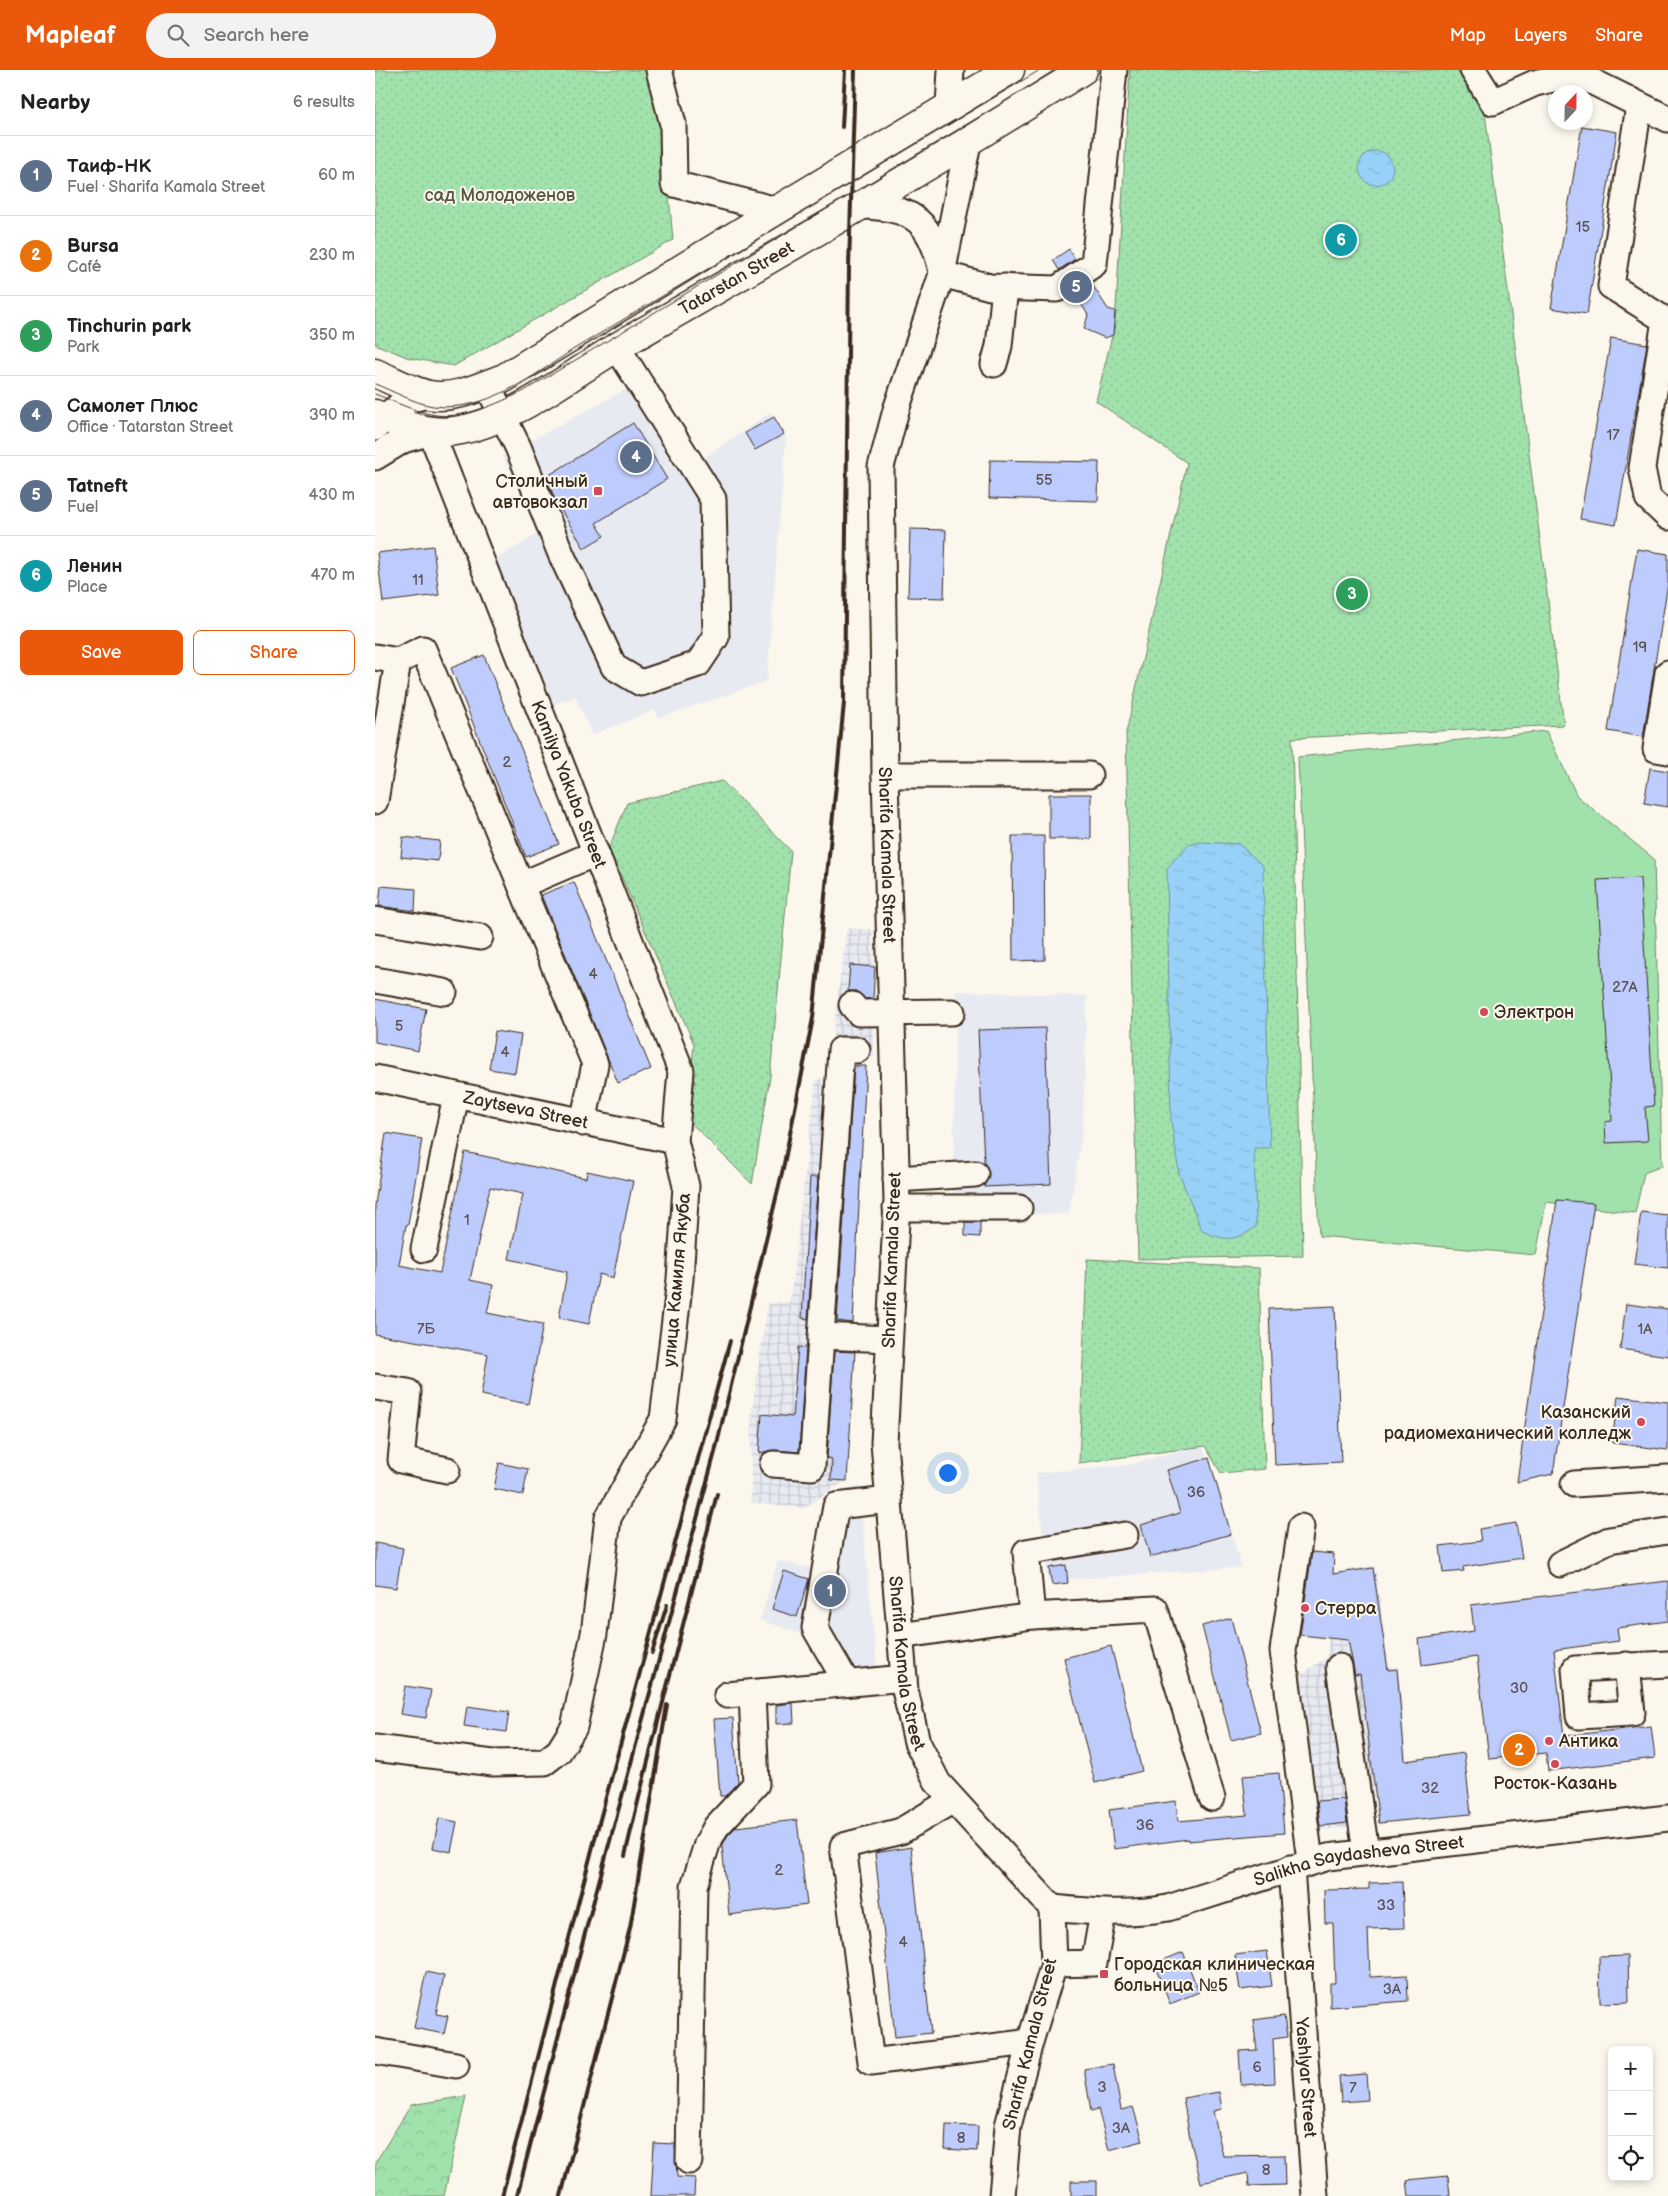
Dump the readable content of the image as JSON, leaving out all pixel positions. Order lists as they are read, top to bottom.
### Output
{
  "streets": {
    "main road": ["Tatarstan Street"],
    "street": [
      "Kamilya Yakuba Street",
      "Sharifa Kamala Street",
      "Zaytseva Street",
      "улица Камиля Якуба",
      "Salikha Saydasheva Street",
      "Yashlyar Street"
    ]
  },
  "crossings": [
    ["Tatarstan Street", "Kamilya Yakuba Street"],
    ["Tatarstan Street", "Sharifa Kamala Street"],
    ["Kamilya Yakuba Street", "Zaytseva Street"],
    ["Kamilya Yakuba Street", "улица Камиля Якуба"],
    ["Sharifa Kamala Street", "Salikha Saydasheva Street"],
    ["Zaytseva Street", "улица Камиля Якуба"],
    ["Salikha Saydasheva Street", "Yashlyar Street"]
  ],
  "parks": ["сад Молодоженов"],
  "places": {
    "transit": ["Столичный автовокзал", "Городская клиническая больница №5"],
    "other": [
      "Электрон",
      "Казанский радиомеханический колледж",
      "Стерра",
      "Антика",
      "Росток-Казань"
    ]
  },
  "house_numbers": [
    "15",
    "17",
    "55",
    "11",
    "19",
    "2",
    "4",
    "27А",
    "5",
    "4",
    "1",
    "7Б",
    "1А",
    "36",
    "30",
    "32",
    "36",
    "2",
    "33",
    "4",
    "3А",
    "6",
    "3",
    "7",
    "3А",
    "8",
    "8"
  ],
  "north": "top",
  "page": {
    "header": "Mapleaf",
    "search": "Search here",
    "nav": ["Map", "Layers", "Share"],
    "heading": ["Nearby", "6 results"],
    "list": [
      {
        "mark": "1",
        "name": "Таиф-НК",
        "note": "Fuel · Sharifa Kamala Street",
        "value": "60 m"
      },
      {
        "mark": "2",
        "name": "Bursa",
        "note": "Café",
        "value": "230 m"
      },
      {
        "mark": "3",
        "name": "Tinchurin park",
        "note": "Park",
        "value": "350 m"
      },
      {
        "mark": "4",
        "name": "Самолет Плюс",
        "note": "Office · Tatarstan Street",
        "value": "390 m"
      },
      {
        "mark": "5",
        "name": "Tatneft",
        "note": "Fuel",
        "value": "430 m"
      },
      {
        "mark": "6",
        "name": "Ленин",
        "note": "Place",
        "value": "470 m"
      }
    ],
    "pins": [
      "6",
      "5",
      "4",
      "3",
      "1",
      "2"
    ],
    "buttons": ["Save", "Share"],
    "map_buttons": ["+", "−"]
  }
}
